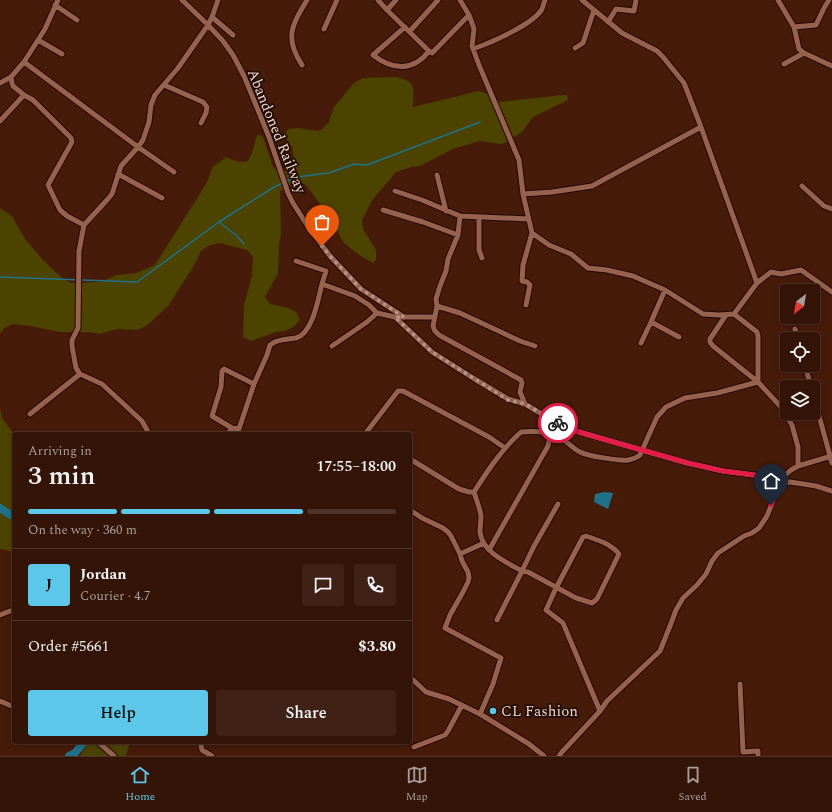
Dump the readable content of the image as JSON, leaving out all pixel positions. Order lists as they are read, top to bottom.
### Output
{
  "streets": {
    "street": ["Abandoned Railway"]
  },
  "places": ["CL Fashion"],
  "north": "bottom left",
  "page": {
    "heading": ["3 min", "Arriving in", "17:55–18:00"],
    "panel": [
      "Jordan",
      "Courier · 4.7",
      "Order #5661",
      "$3.80"
    ],
    "bar": "On the way · 360 m",
    "round": "J",
    "buttons": ["Help", "Share"],
    "tabs": ["Home", "Map", "Saved"]
  }
}
